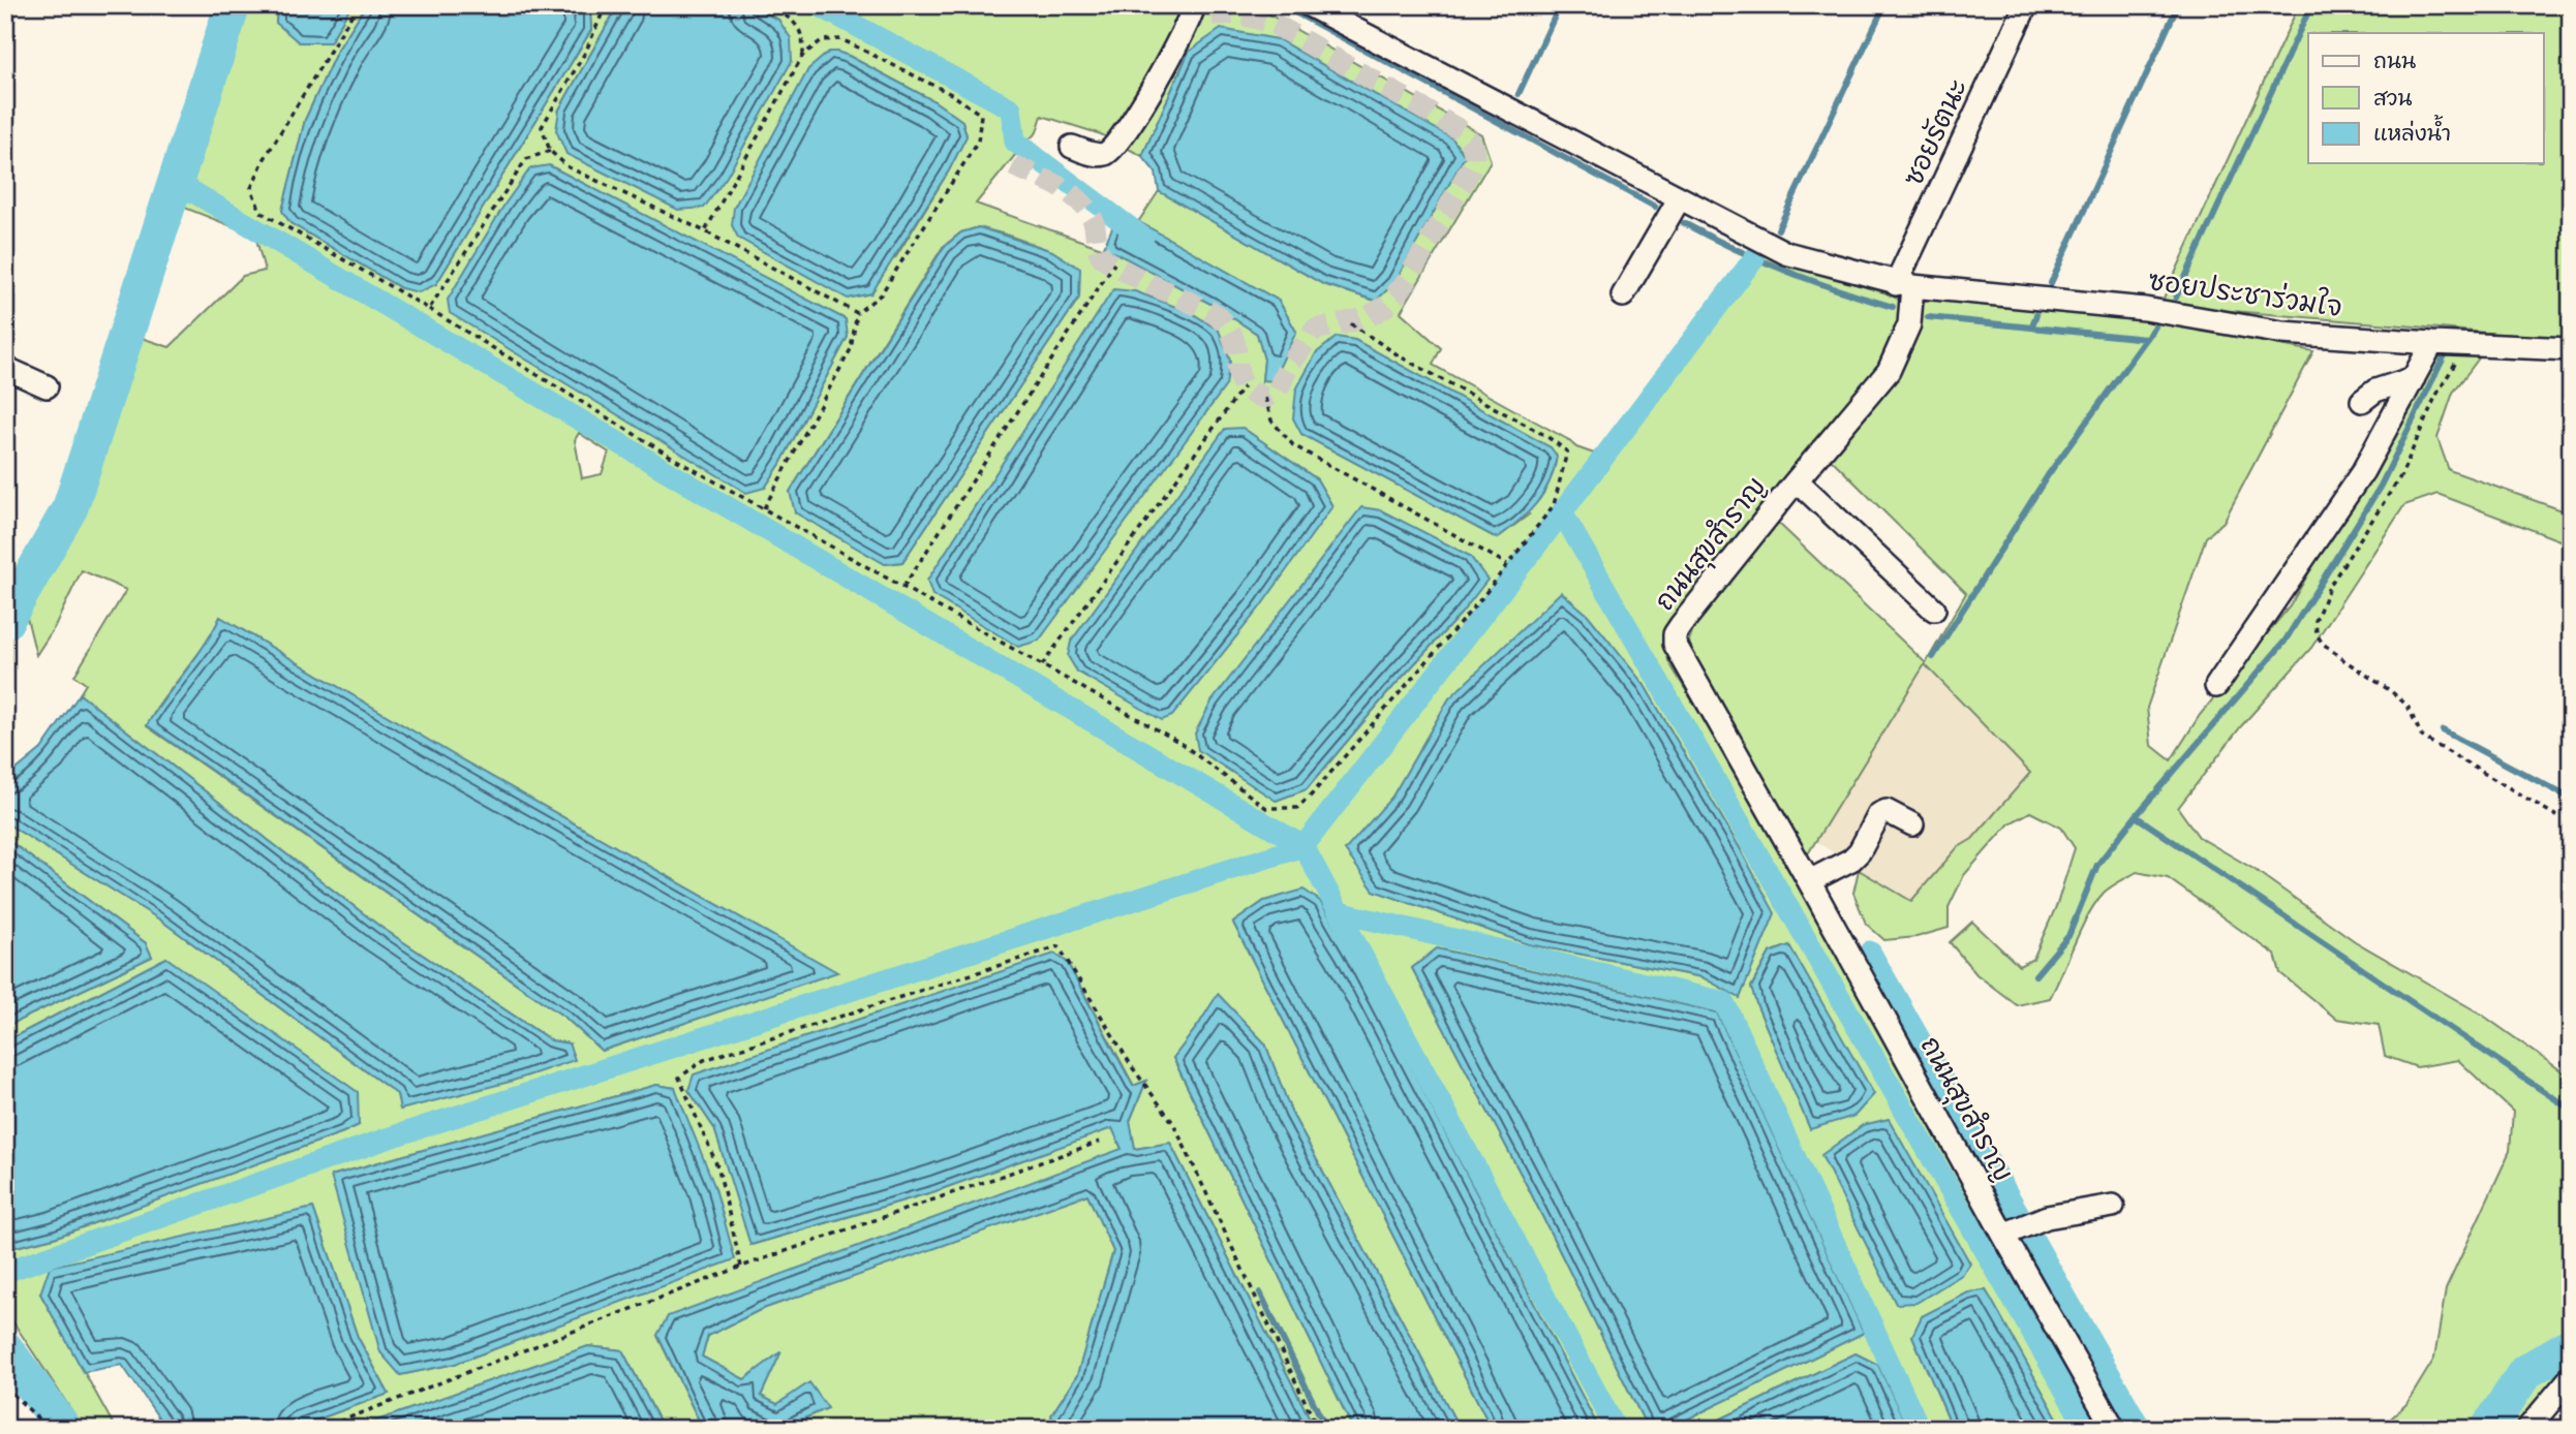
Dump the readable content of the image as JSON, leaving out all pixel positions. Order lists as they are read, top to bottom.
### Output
{
  "streets": {
    "street": ["ซอยรัตนะ", "ซอยประชาร่วมใจ", "ถนนสุขสำราญ"]
  },
  "crossings": [
    ["ซอยรัตนะ", "ซอยประชาร่วมใจ"],
    ["ซอยรัตนะ", "ถนนสุขสำราญ"],
    ["ซอยประชาร่วมใจ", "ถนนสุขสำราญ"]
  ],
  "legend": ["ถนน", "สวน", "แหล่งน้ำ"]
}
